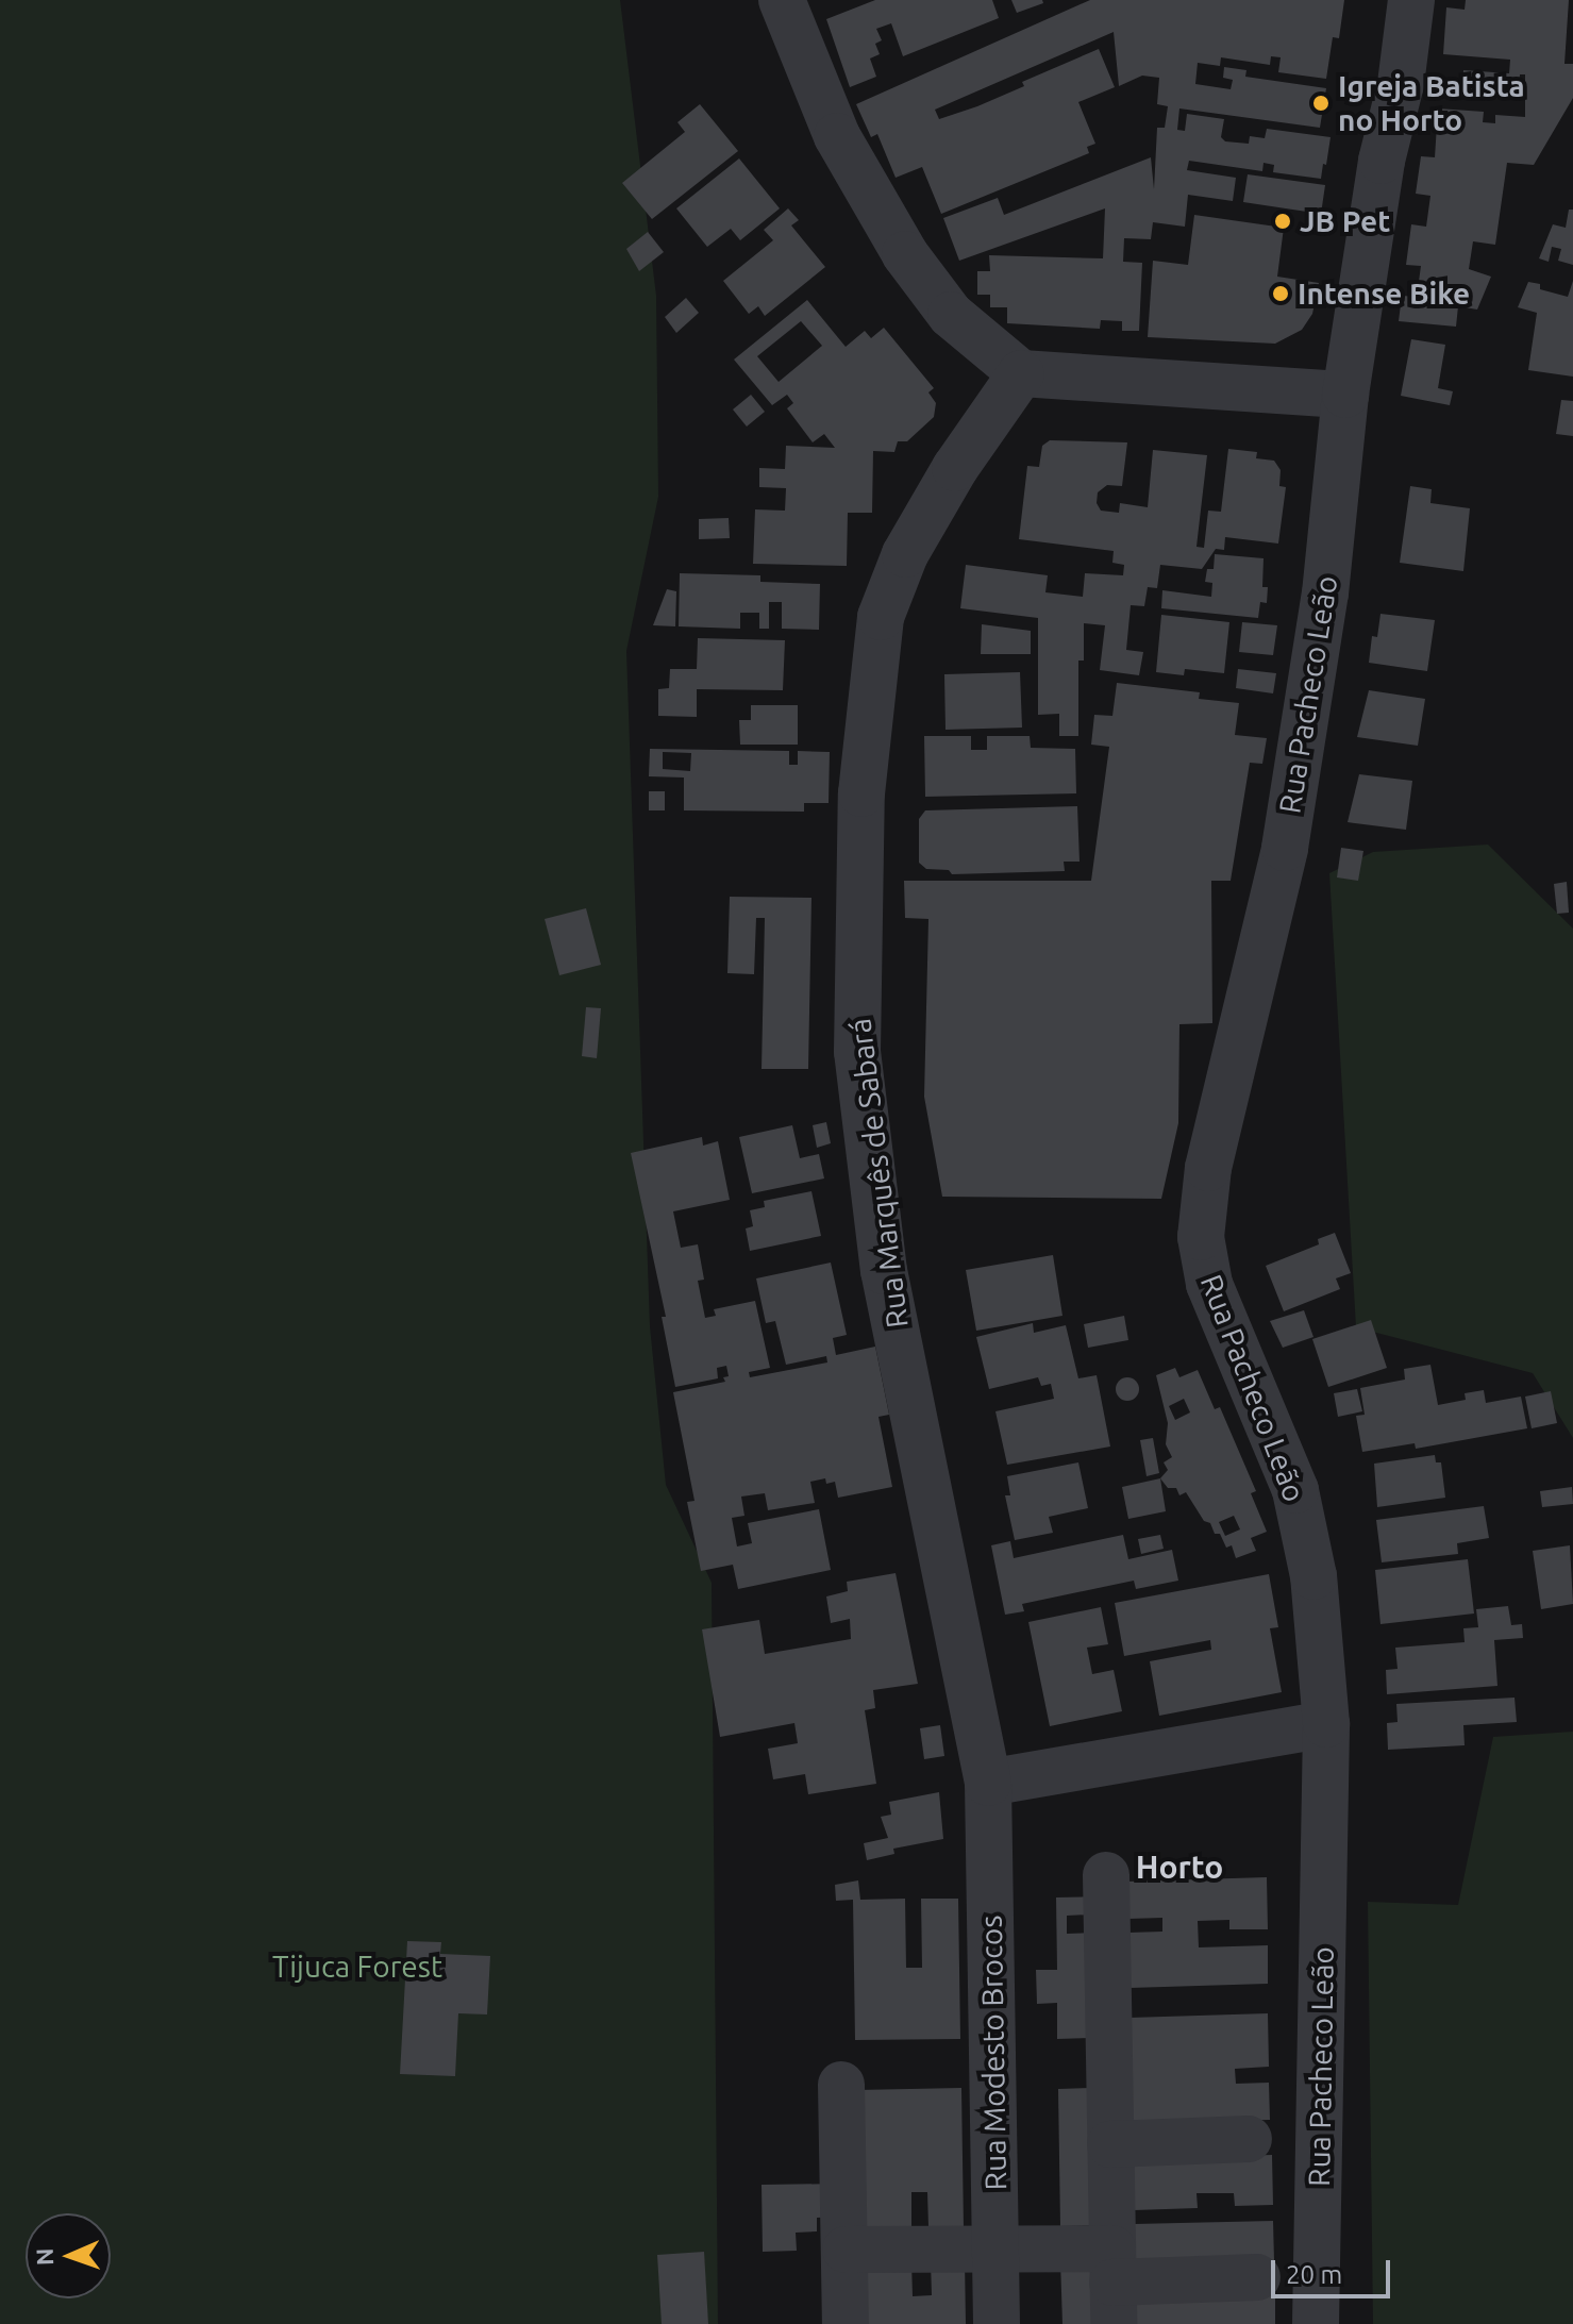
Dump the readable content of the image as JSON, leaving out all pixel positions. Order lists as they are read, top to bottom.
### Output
{
  "streets": {
    "street": ["Rua Pacheco Leão", "Rua Marquês de Sabará", "Rua Modesto Brocos"]
  },
  "crossings": [
    ["Rua Marquês de Sabará", "Rua Modesto Brocos"]
  ],
  "districts": ["Horto"],
  "parks": ["Tijuca Forest"],
  "places": ["Igreja Batista no Horto", "JB Pet", "Intense Bike"],
  "scale_bar": "20 m",
  "north": "left"
}
